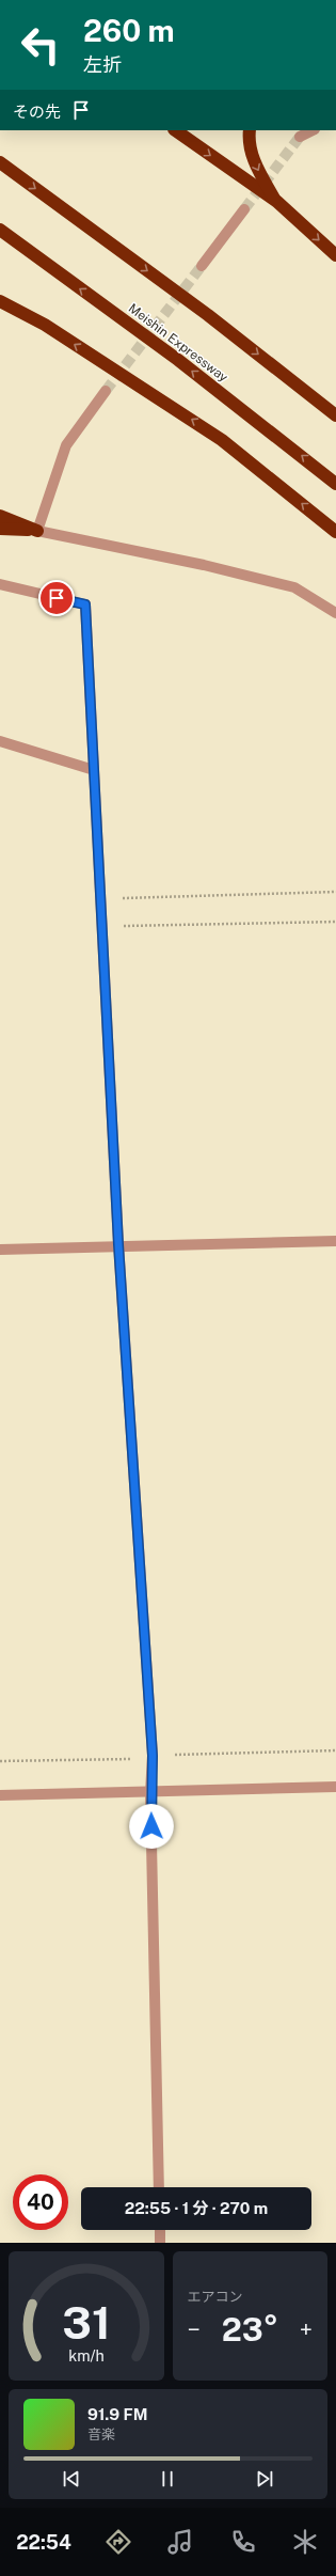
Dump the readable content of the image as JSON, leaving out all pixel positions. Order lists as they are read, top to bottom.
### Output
{
  "streets": {
    "highway": ["Meishin Expressway"]
  },
  "page": {
    "turn": ["260 m", "左折"],
    "then": "その先",
    "limit": "40",
    "trip": "22:55 · 1 分 · 270 m",
    "tile": "エアコン",
    "heat": ["−", "23°", "+"],
    "song": ["91.9 FM", "音楽"],
    "tabs": "22:54",
    "gauge": ["31", "km/h"]
  }
}
